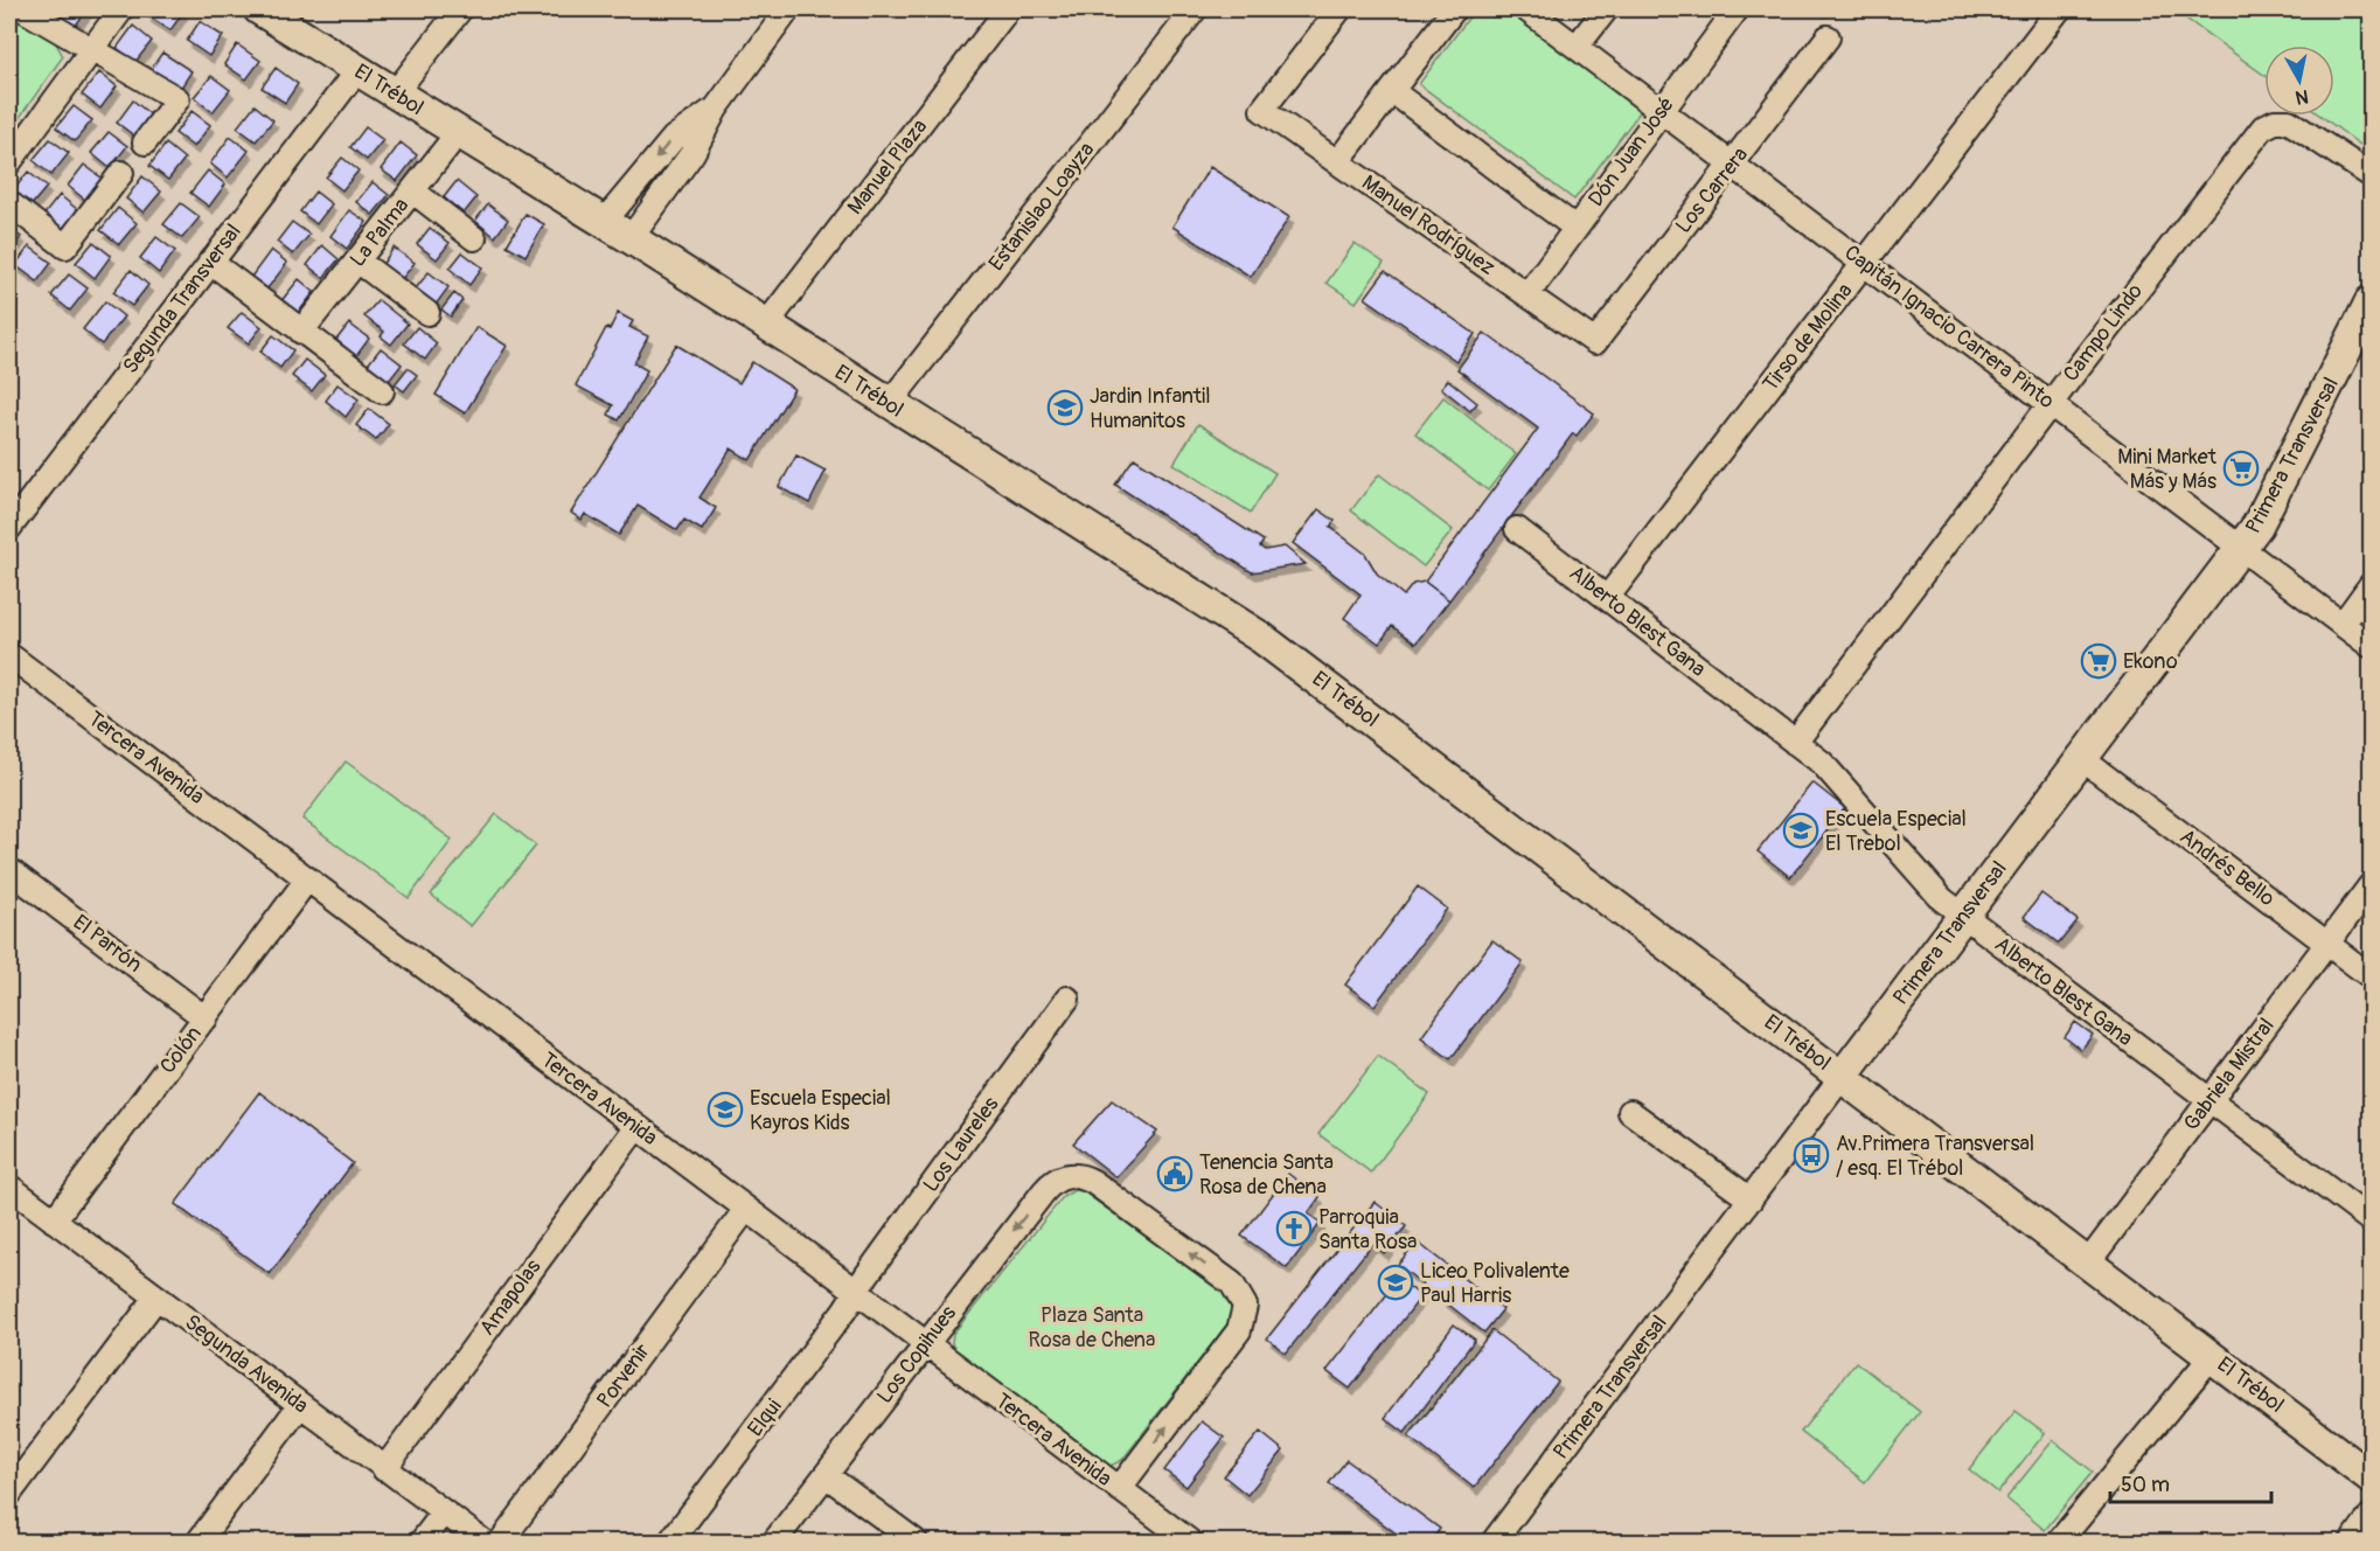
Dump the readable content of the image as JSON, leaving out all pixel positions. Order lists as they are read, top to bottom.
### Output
{
  "streets": {
    "main road": ["El Trébol", "Primera Transversal"],
    "street": [
      "Dón Juan José",
      "Manuel Plaza",
      "Los Carrera",
      "Estanislao Loayza",
      "Manuel Rodríguez",
      "La Palma",
      "Segunda Transversal",
      "Capitán Ignacio Carrera Pinto",
      "Campo Lindo",
      "Tirso de Molina",
      "Alberto Blest Gana",
      "Tercera Avenida",
      "Andrés Bello",
      "El Parrón",
      "Colón",
      "Gabriela Mistral",
      "Los Laureles",
      "Amapolas",
      "Los Copihues",
      "Segunda Avenida",
      "Porvenir",
      "Elqui"
    ]
  },
  "crossings": [
    ["El Trébol", "Manuel Plaza"],
    ["El Trébol", "Estanislao Loayza"],
    ["El Trébol", "La Palma"],
    ["El Trébol", "Segunda Transversal"],
    ["El Trébol", "Primera Transversal"],
    ["El Trébol", "Gabriela Mistral"],
    ["Dón Juan José", "Manuel Rodríguez"],
    ["Dón Juan José", "Capitán Ignacio Carrera Pinto"],
    ["Los Carrera", "Manuel Rodríguez"],
    ["Los Carrera", "Capitán Ignacio Carrera Pinto"],
    ["Capitán Ignacio Carrera Pinto", "Campo Lindo"],
    ["Capitán Ignacio Carrera Pinto", "Tirso de Molina"],
    ["Capitán Ignacio Carrera Pinto", "Primera Transversal"],
    ["Campo Lindo", "Alberto Blest Gana"],
    ["Tirso de Molina", "Alberto Blest Gana"],
    ["Primera Transversal", "Alberto Blest Gana"],
    ["Primera Transversal", "Andrés Bello"],
    ["Alberto Blest Gana", "Gabriela Mistral"],
    ["Tercera Avenida", "Colón"],
    ["Tercera Avenida", "Los Laureles"],
    ["Tercera Avenida", "Amapolas"],
    ["Tercera Avenida", "Los Copihues"],
    ["Tercera Avenida", "Porvenir"],
    ["Tercera Avenida", "Elqui"],
    ["Andrés Bello", "Gabriela Mistral"],
    ["El Parrón", "Colón"],
    ["Colón", "Segunda Avenida"],
    ["Los Laureles", "Elqui"],
    ["Amapolas", "Segunda Avenida"]
  ],
  "parks": ["Plaza Santa Rosa de Chena"],
  "places": {
    "school or university": [
      "Jardin Infantil Humanitos",
      "Escuela Especial El Trebol",
      "Escuela Especial Kayros Kids",
      "Liceo Polivalente Paul Harris"
    ],
    "supermarket": ["Mini Market Más y Más", "Ekono"],
    "bus stop": ["Av.Primera Transversal / esq. El Trébol"],
    "public building": ["Tenencia Santa Rosa de Chena"],
    "church": ["Parroquia Santa Rosa"]
  },
  "scale_bar": "50 m",
  "north": "bottom"
}
